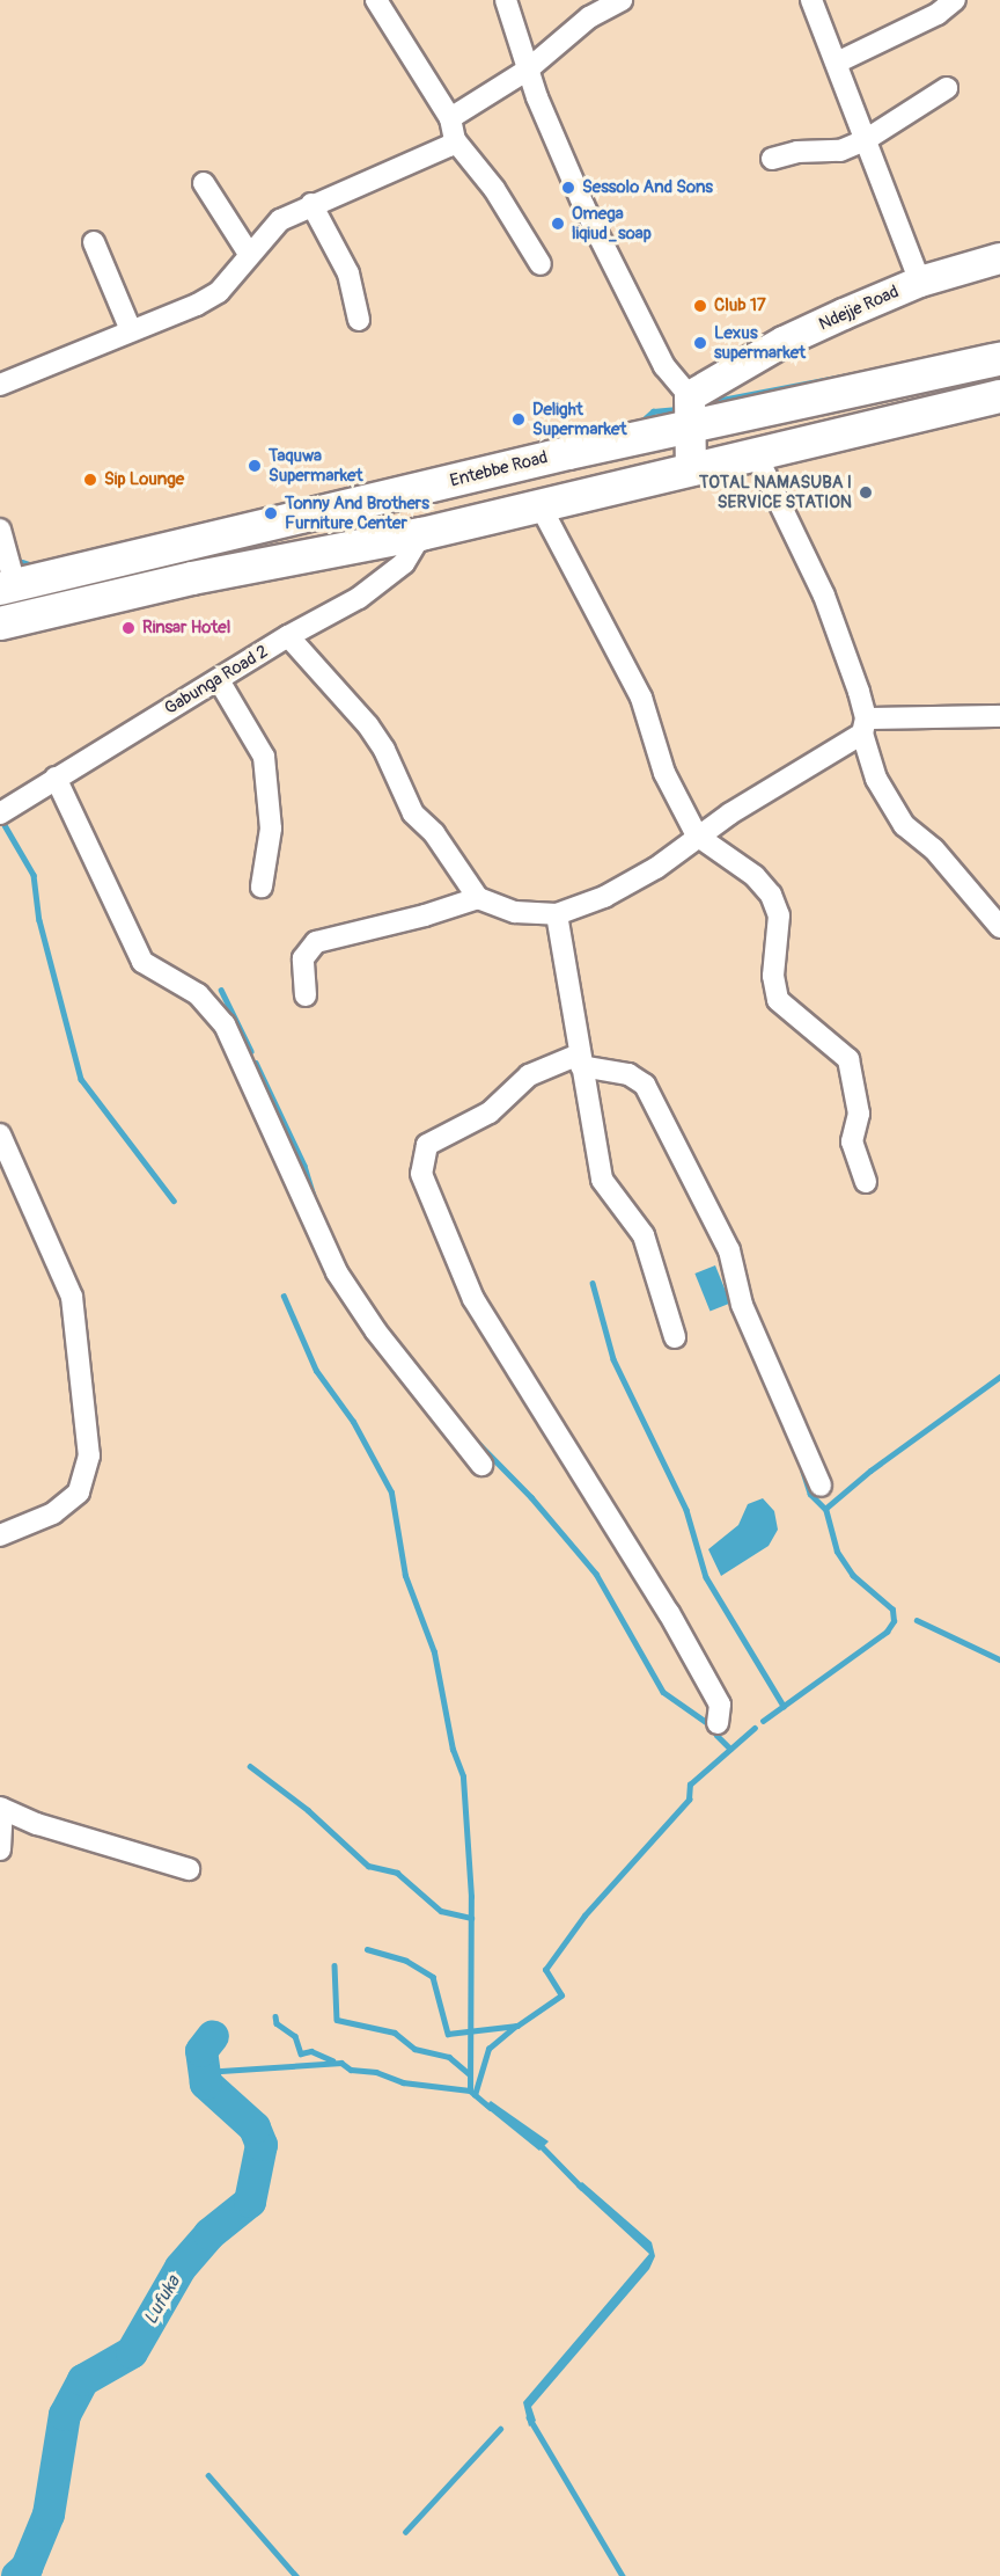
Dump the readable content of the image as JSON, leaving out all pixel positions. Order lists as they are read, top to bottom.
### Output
{
  "streets": {
    "main road": ["Entebbe Road"],
    "street": ["Ndejje Road", "Gabunga Road 2"]
  },
  "crossings": [
    ["Ndejje Road", "Entebbe Road"]
  ],
  "water": ["Lufuka"],
  "places": [
    "Sessolo And Sons",
    "Omega liqiud_soap",
    "Club 17",
    "Lexus supermarket",
    "Delight Supermarket",
    "Taquwa Supermarket",
    "Sip Lounge",
    "TOTAL NAMASUBA I SERVICE STATION",
    "Tonny And Brothers Furniture Center",
    "Rinsar Hotel"
  ]
}
